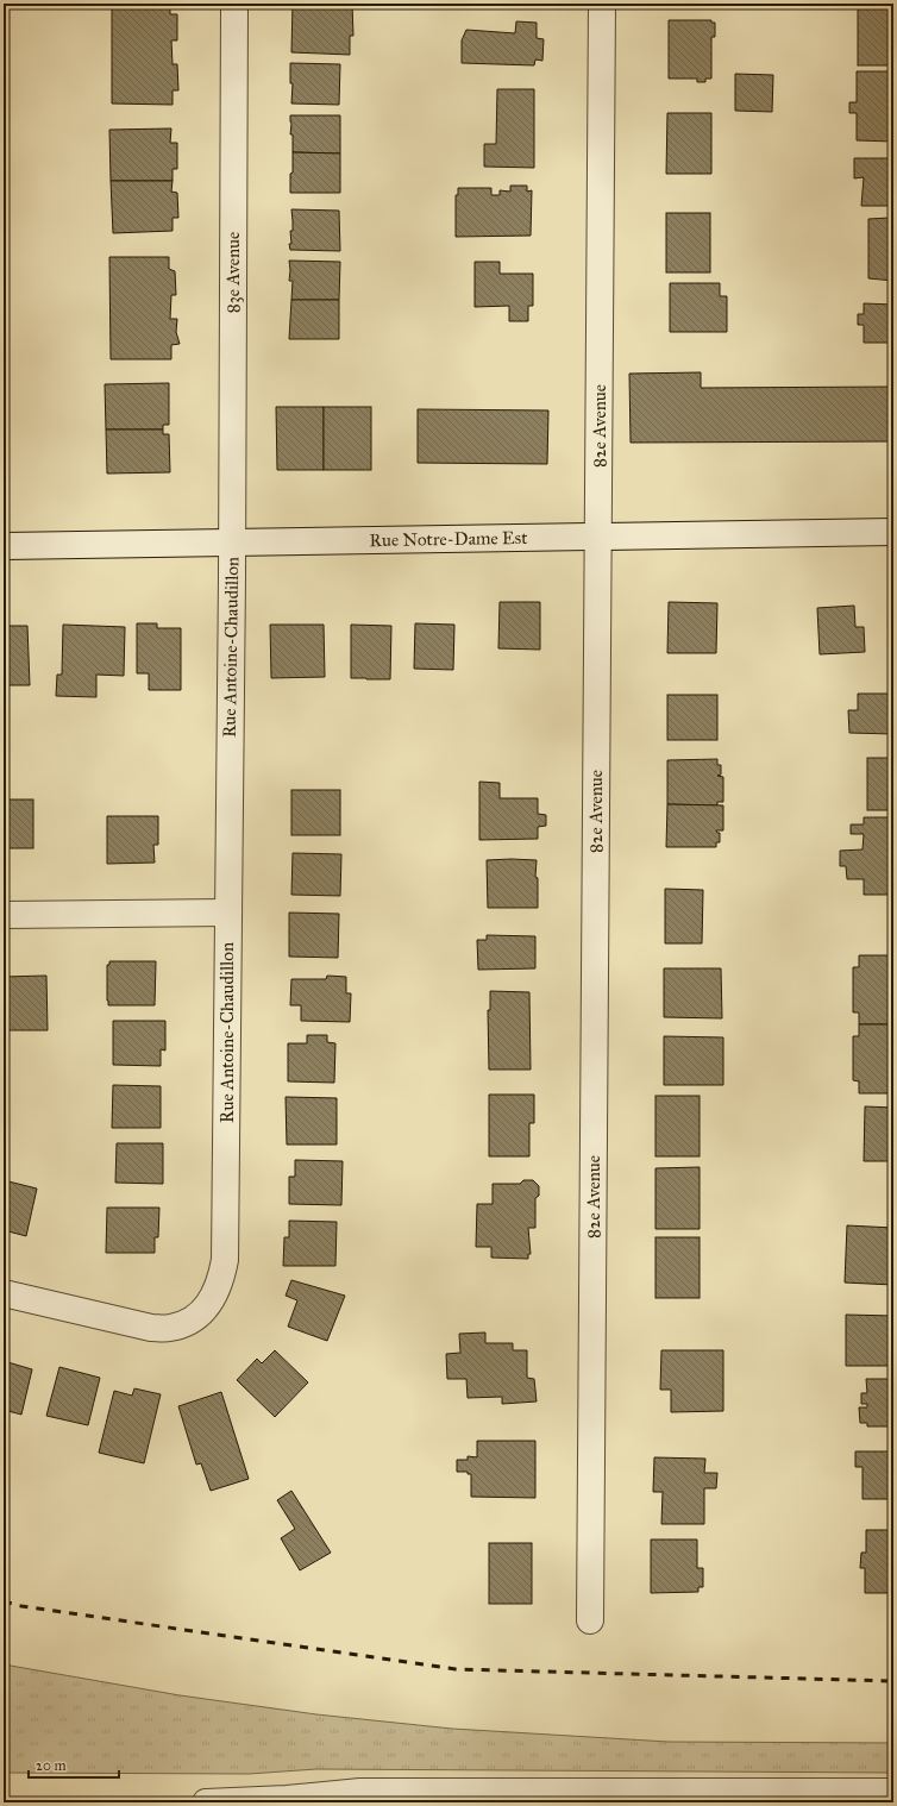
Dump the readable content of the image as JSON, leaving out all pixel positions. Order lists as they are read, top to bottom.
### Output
{
  "streets": {
    "street": [
      "83e Avenue",
      "82e Avenue",
      "Rue Notre-Dame Est",
      "Rue Antoine-Chaudillon"
    ]
  },
  "crossings": [
    ["83e Avenue", "Rue Notre-Dame Est"],
    ["83e Avenue", "Rue Antoine-Chaudillon"],
    ["82e Avenue", "Rue Notre-Dame Est"],
    ["Rue Notre-Dame Est", "Rue Antoine-Chaudillon"]
  ],
  "scale_bar": "20 m"
}
